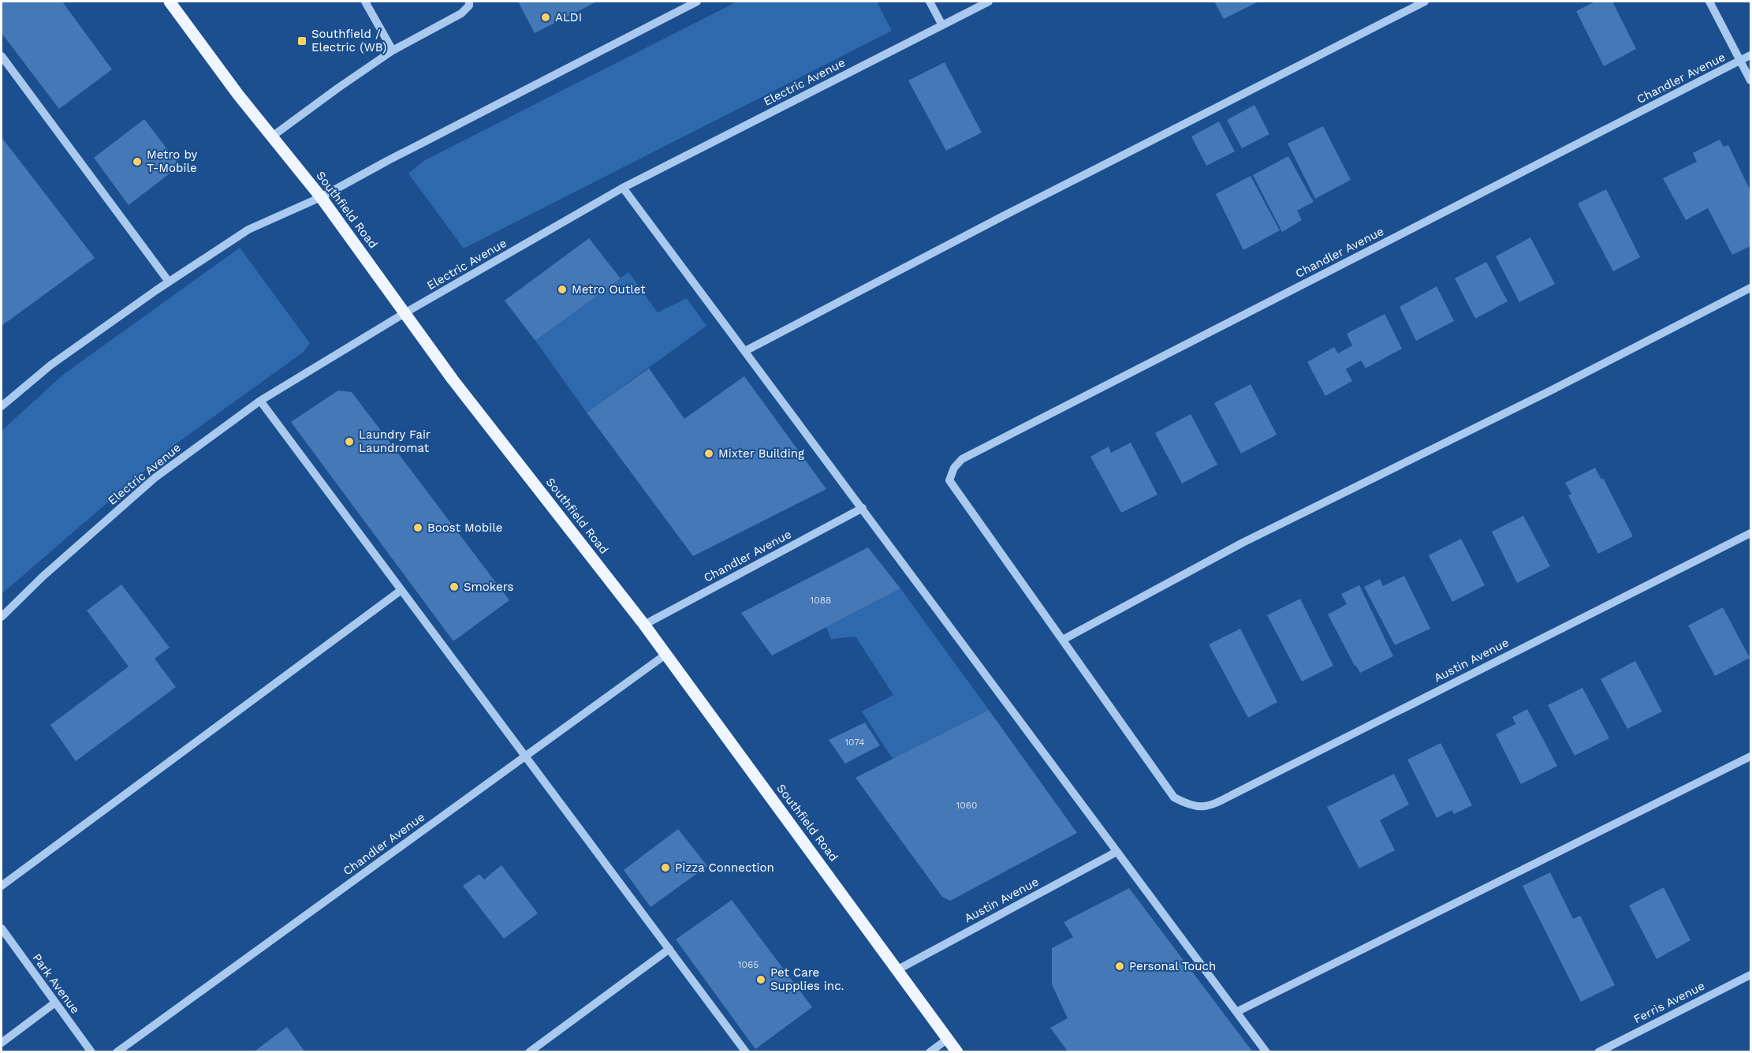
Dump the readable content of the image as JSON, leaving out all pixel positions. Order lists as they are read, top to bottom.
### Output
{
  "streets": {
    "main road": ["Southfield Road"],
    "street": [
      "Chandler Avenue",
      "Electric Avenue",
      "Austin Avenue",
      "Park Avenue",
      "Ferris Avenue"
    ]
  },
  "crossings": [
    ["Chandler Avenue", "Southfield Road"],
    ["Chandler Avenue", "Austin Avenue"],
    ["Electric Avenue", "Southfield Road"],
    ["Southfield Road", "Austin Avenue"]
  ],
  "places": {
    "other": [
      "ALDI",
      "Metro by T-Mobile",
      "Metro Outlet",
      "Laundry Fair Laundromat",
      "Mixter Building",
      "Boost Mobile",
      "Smokers",
      "Pizza Connection",
      "Personal Touch",
      "Pet Care Supplies inc."
    ],
    "transit": ["Southfield / Electric (WB)"]
  },
  "house_numbers": [
    "1088",
    "1074",
    "1060",
    "1065"
  ]
}
